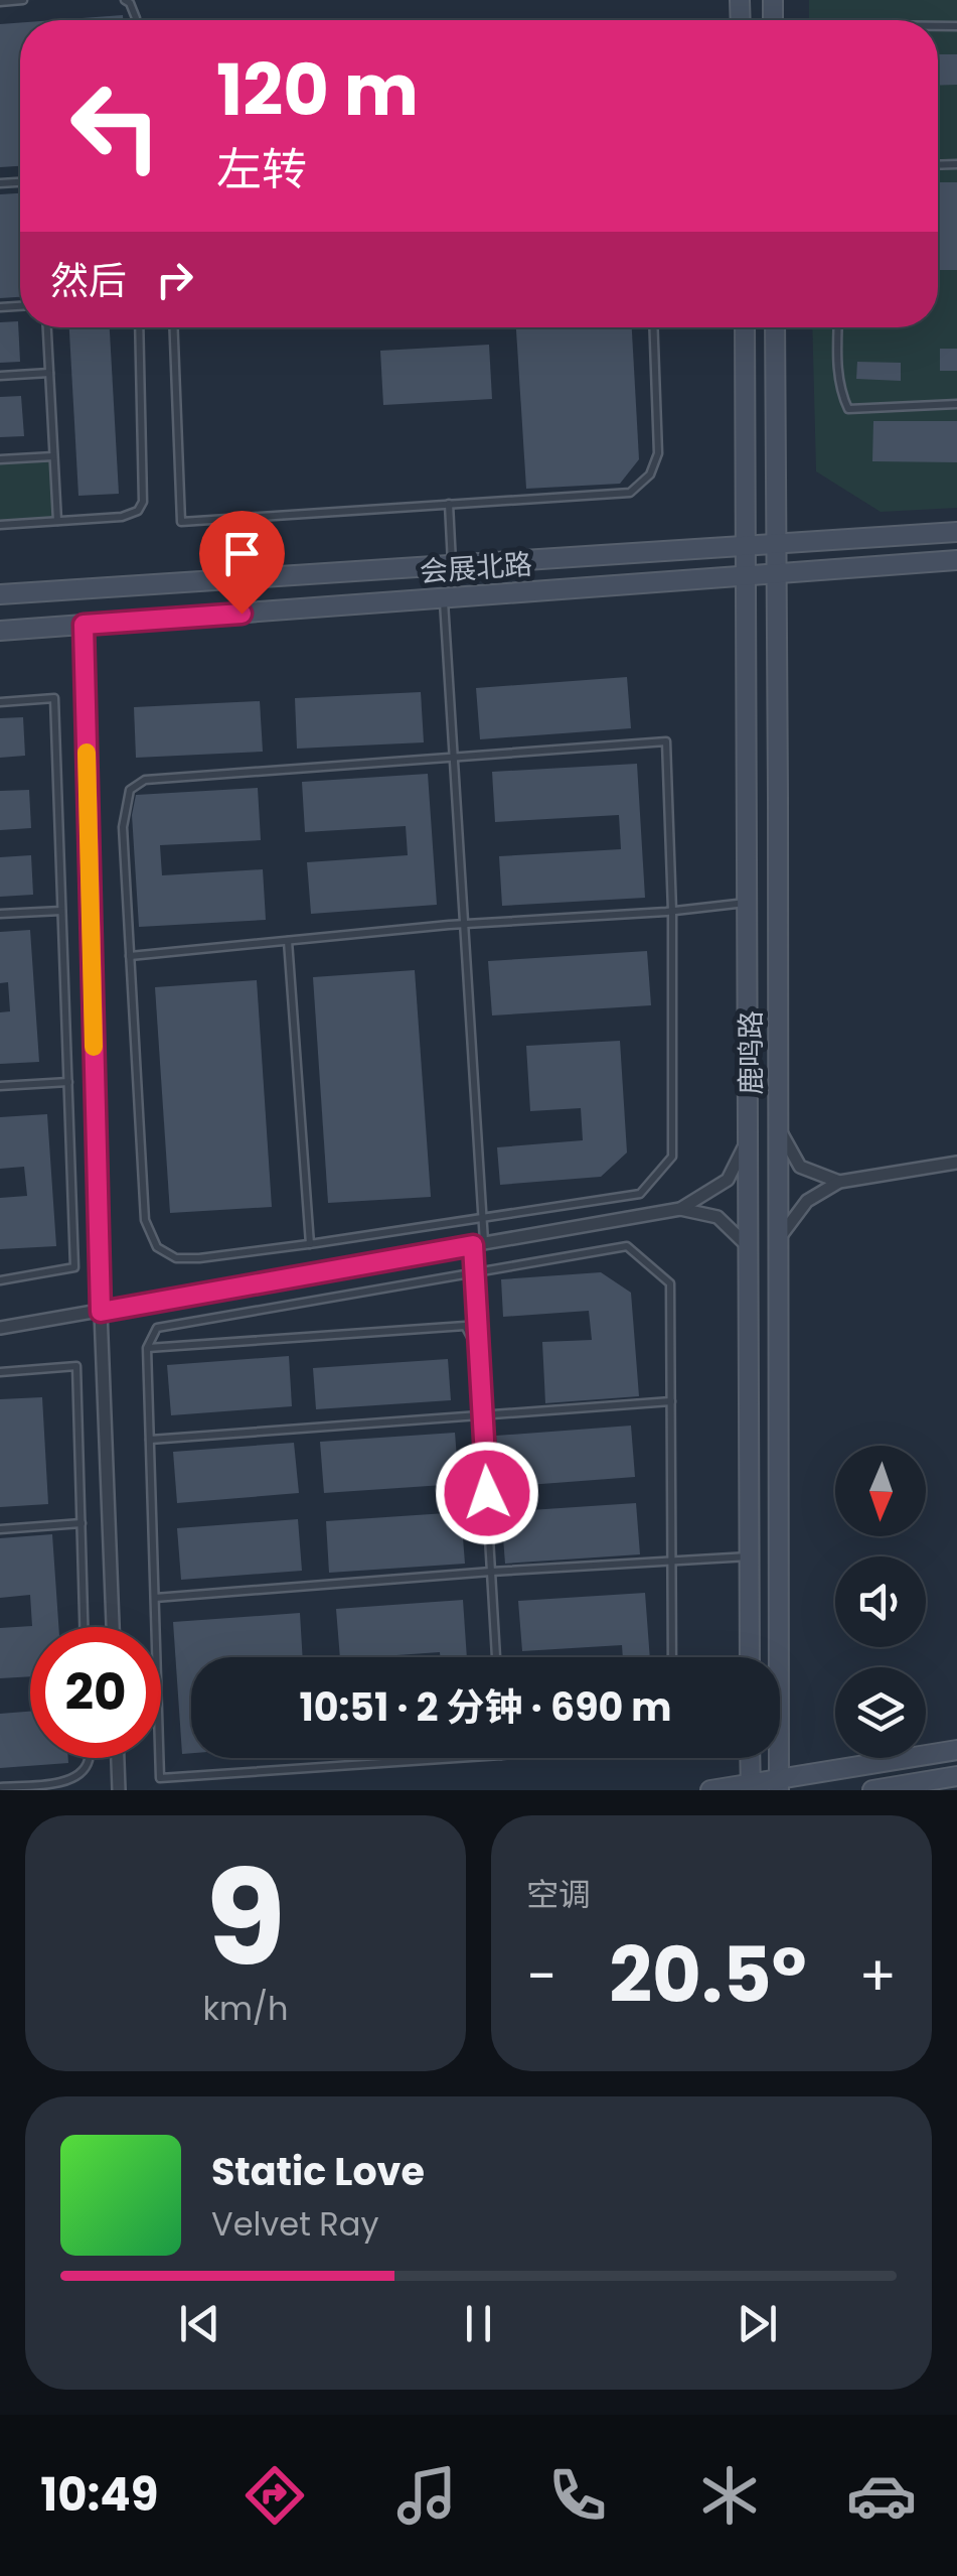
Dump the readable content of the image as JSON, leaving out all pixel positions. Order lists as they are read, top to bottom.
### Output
{
  "streets": {
    "main road": ["会展北路", "鹿鸣路"]
  },
  "crossings": [
    ["会展北路", "鹿鸣路"]
  ],
  "north": "bottom",
  "page": {
    "turn": ["120 m", "左转"],
    "then": "然后",
    "limit": "20",
    "trip": "10:51 · 2 分钟 · 690 m",
    "tile": [
      ["9", "km/h"],
      "空调"
    ],
    "heat": ["−", "20.5°", "+"],
    "song": ["Static Love", "Velvet Ray"],
    "tabs": "10:49"
  }
}
